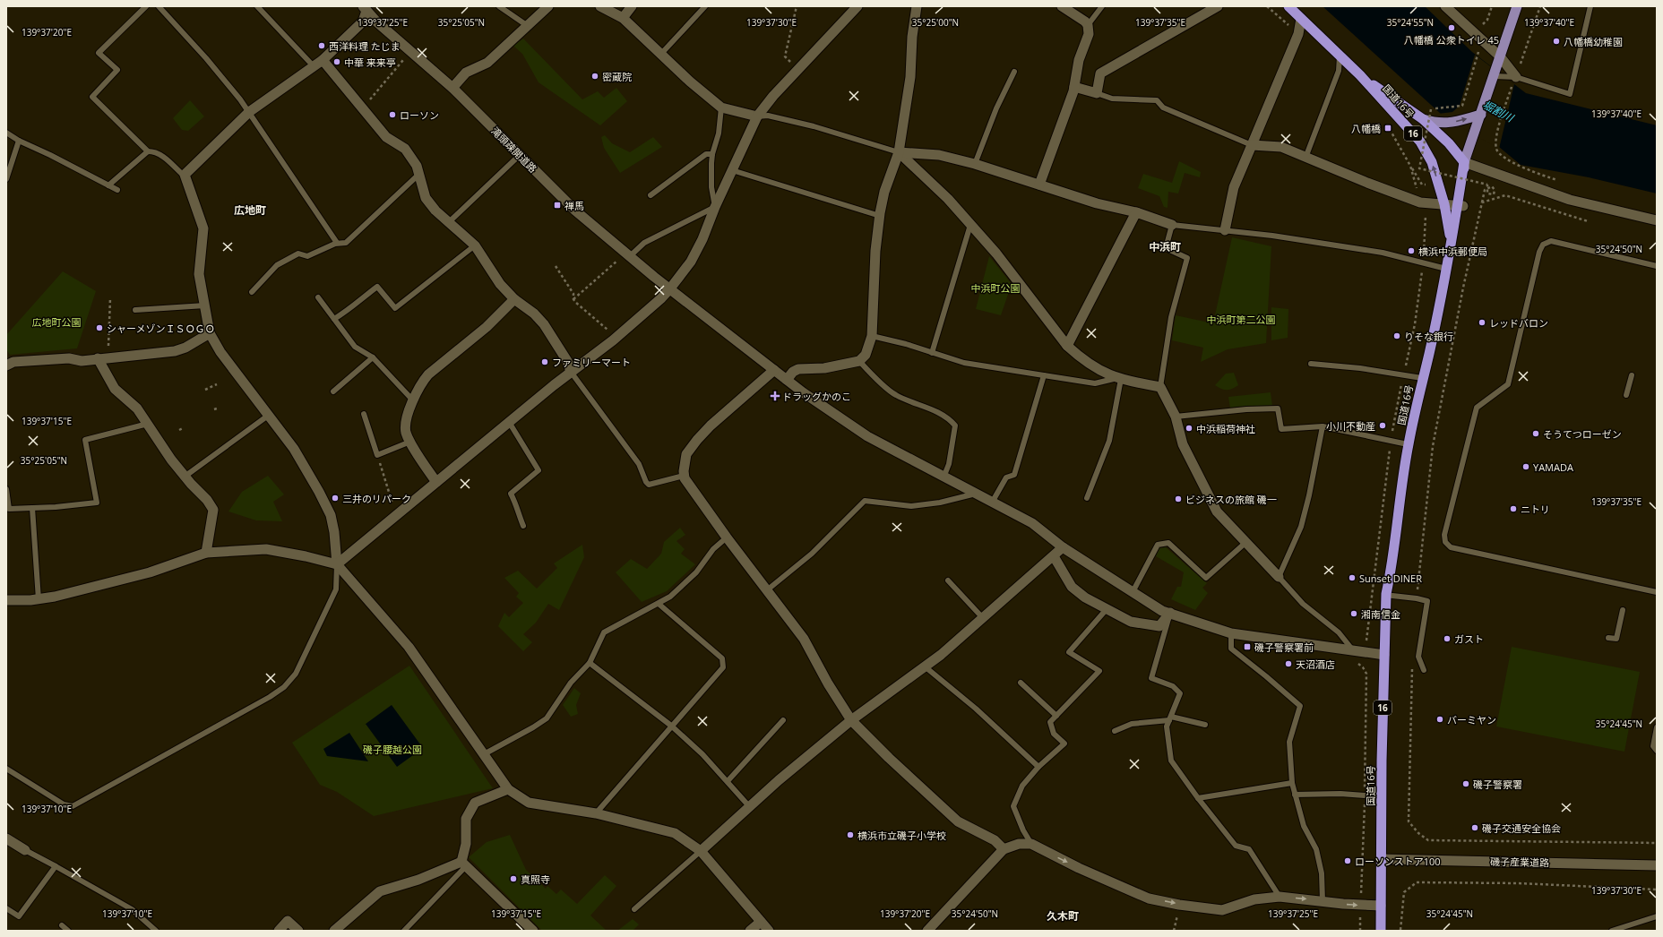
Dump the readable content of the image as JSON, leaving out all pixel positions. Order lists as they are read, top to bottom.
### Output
{
  "streets": {
    "highway": ["国道16号", "16"],
    "street": ["滝頭疎開道路", "磯子産業道路"]
  },
  "crossings": [
    ["国道16号", "滝頭疎開道路"],
    ["国道16号", "磯子産業道路"]
  ],
  "districts": ["広地町", "中浜町", "久木町"],
  "water": ["堀割川"],
  "parks": [
    "中浜町公園",
    "中浜町第二公園",
    "広地町公園",
    "磯子腰越公園"
  ],
  "places": {
    "other": [
      "八幡橋 公衆トイレ 45",
      "八幡橋幼稚園",
      "西洋料理 たじま",
      "中華 来来亭",
      "密蔵院",
      "ローソン",
      "横浜中浜郵便局",
      "レッドバロン",
      "シャーメゾンＩＳＯＧＯ",
      "りそな銀行",
      "ファミリーマート",
      "小川不動産",
      "中浜稲荷神社",
      "そうてつローゼン",
      "YAMADA",
      "三井のリパーク",
      "ビジネスの旅館 磯一",
      "ニトリ",
      "Sunset DINER",
      "湘南信金",
      "ガスト",
      "天沼酒店",
      "バーミヤン",
      "磯子警察署",
      "磯子交通安全協会",
      "横浜市立磯子小学校",
      "ローソンストア100",
      "真照寺"
    ],
    "transit": ["八幡橋", "禅馬", "磯子警察署前"],
    "health": ["ドラッグかのこ"]
  },
  "coordinates": [
    "139°37'30\"E",
    "139°37'40\"E",
    "139°37'25\"E",
    "35°25'05\"N",
    "35°25'00\"N",
    "139°37'35\"E",
    "35°24'55\"N",
    "139°37'20\"E",
    "35°24'50\"N",
    "139°37'15\"E",
    "35°24'45\"N",
    "139°37'10\"E"
  ]
}
